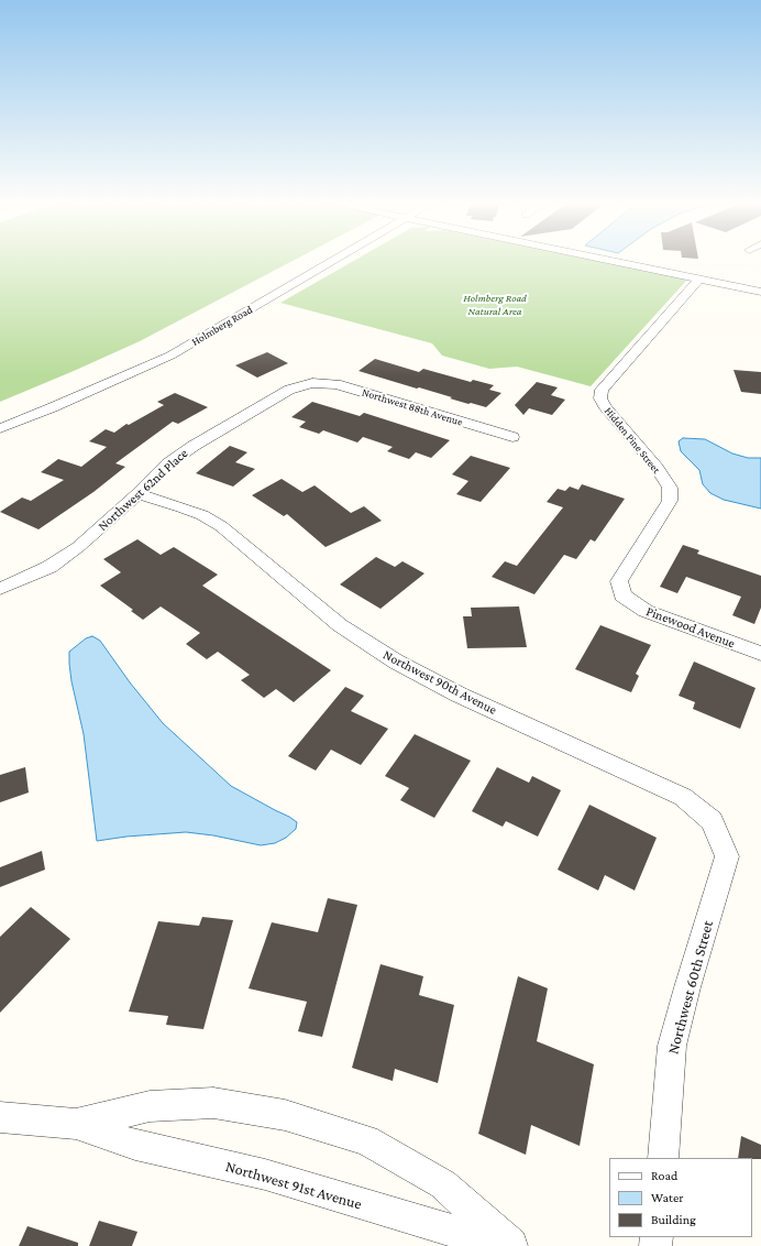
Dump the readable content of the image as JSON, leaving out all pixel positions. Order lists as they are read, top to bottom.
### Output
{
  "streets": {
    "street": [
      "Holmberg Road",
      "Northwest 88th Avenue",
      "Hidden Pine Street",
      "Northwest 62nd Place",
      "Pinewood Avenue",
      "Northwest 90th Avenue",
      "Northwest 60th Street",
      "Northwest 91st Avenue"
    ]
  },
  "crossings": [
    ["Northwest 88th Avenue", "Northwest 62nd Place"],
    ["Hidden Pine Street", "Pinewood Avenue"],
    ["Northwest 62nd Place", "Northwest 90th Avenue"],
    ["Northwest 90th Avenue", "Northwest 60th Street"]
  ],
  "parks": ["Holmberg Road Natural Area"],
  "legend": ["Road", "Water", "Building"]
}
